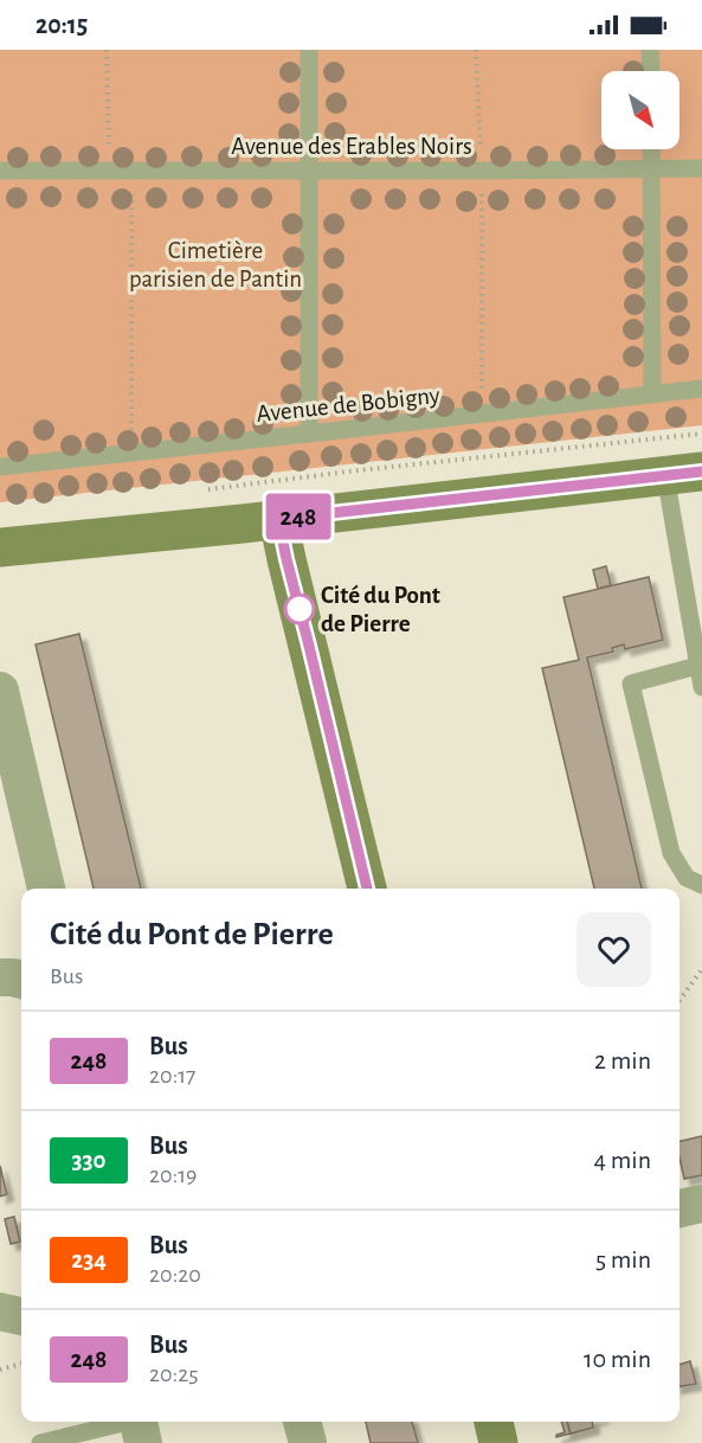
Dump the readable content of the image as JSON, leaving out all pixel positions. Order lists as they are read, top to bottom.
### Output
{
  "streets": {
    "lane": ["Avenue des Erables Noirs", "Avenue de Bobigny"]
  },
  "parks": ["Cimetière parisien de Pantin"],
  "places": ["Cité du Pont de Pierre"],
  "lines": ["bus line 248"],
  "north": "bottom right",
  "page": {
    "status": "20:15",
    "on_map": "248",
    "heading": ["Cité du Pont de Pierre", "Bus"],
    "list": [
      {
        "mark": "248",
        "name": "Bus",
        "note": "20:17",
        "value": "2 min"
      },
      {
        "mark": "330",
        "name": "Bus",
        "note": "20:19",
        "value": "4 min"
      },
      {
        "mark": "234",
        "name": "Bus",
        "note": "20:20",
        "value": "5 min"
      },
      {
        "mark": "248",
        "name": "Bus",
        "note": "20:25",
        "value": "10 min"
      }
    ]
  }
}
